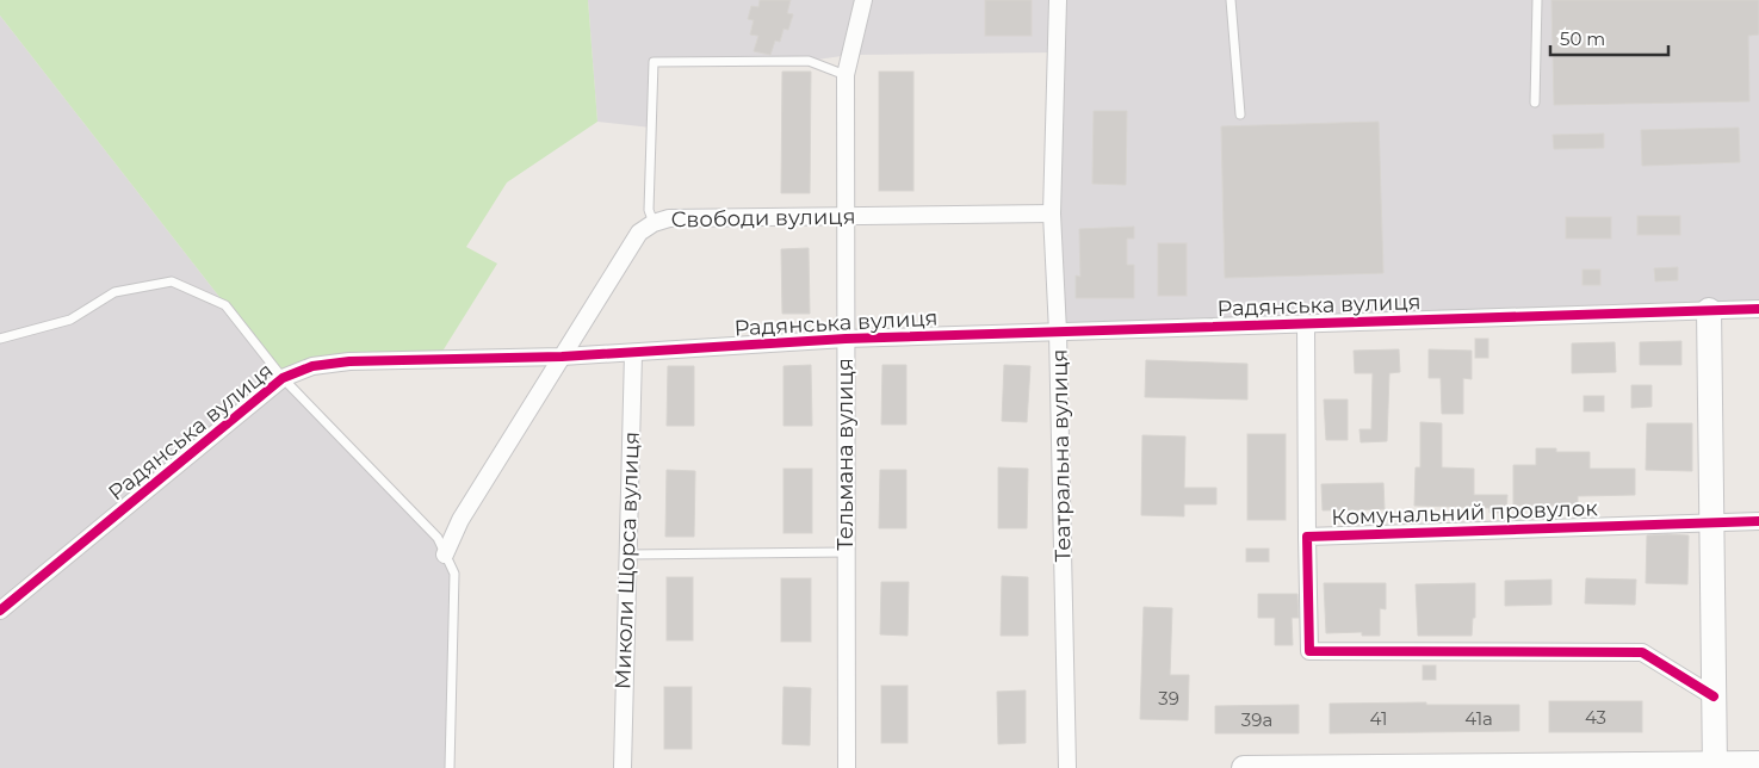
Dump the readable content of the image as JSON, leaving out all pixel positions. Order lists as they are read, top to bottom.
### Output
{
  "streets": {
    "street": [
      "Свободи вулиця",
      "Радянська вулиця",
      "Тельмана вулиця",
      "Театральна вулиця",
      "Комунальний провулок",
      "Миколи Щорса вулиця"
    ]
  },
  "crossings": [
    ["Свободи вулиця", "Радянська вулиця"],
    ["Свободи вулиця", "Тельмана вулиця"],
    ["Свободи вулиця", "Театральна вулиця"],
    ["Радянська вулиця", "Тельмана вулиця"],
    ["Радянська вулиця", "Театральна вулиця"],
    ["Радянська вулиця", "Комунальний провулок"],
    ["Радянська вулиця", "Миколи Щорса вулиця"]
  ],
  "house_numbers": [
    "39",
    "43",
    "41",
    "41а",
    "39а"
  ],
  "scale_bar": "50 m"
}
